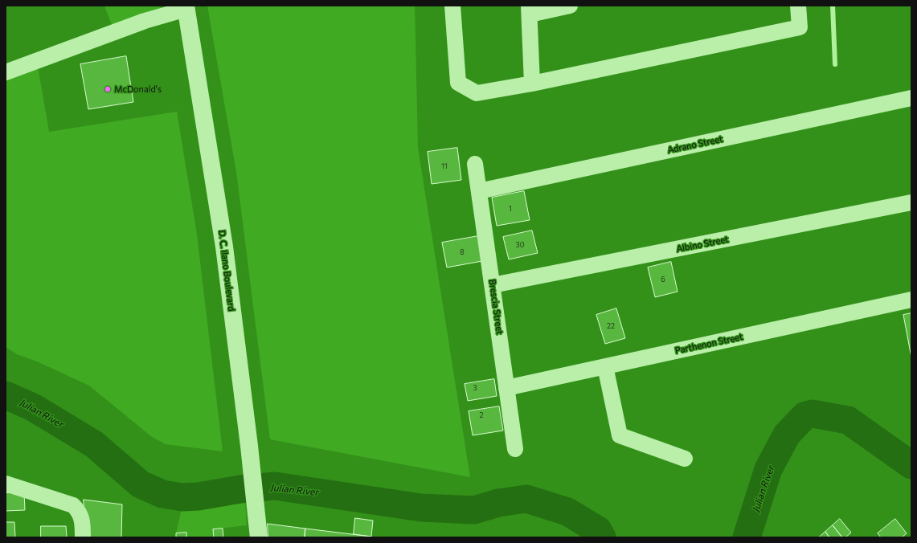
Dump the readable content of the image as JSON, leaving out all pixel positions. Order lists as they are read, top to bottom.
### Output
{
  "streets": {
    "street": [
      "Adrano Street",
      "Albino Street",
      "D. C. Ilano Boulevard",
      "Brescia Street",
      "Parthenon Street"
    ]
  },
  "crossings": [
    ["Adrano Street", "Brescia Street"],
    ["Albino Street", "Brescia Street"],
    ["Brescia Street", "Parthenon Street"]
  ],
  "water": ["Julian River"],
  "places": ["McDonald's"],
  "house_numbers": [
    "11",
    "1",
    "30",
    "8",
    "6",
    "22",
    "3",
    "2"
  ]
}
